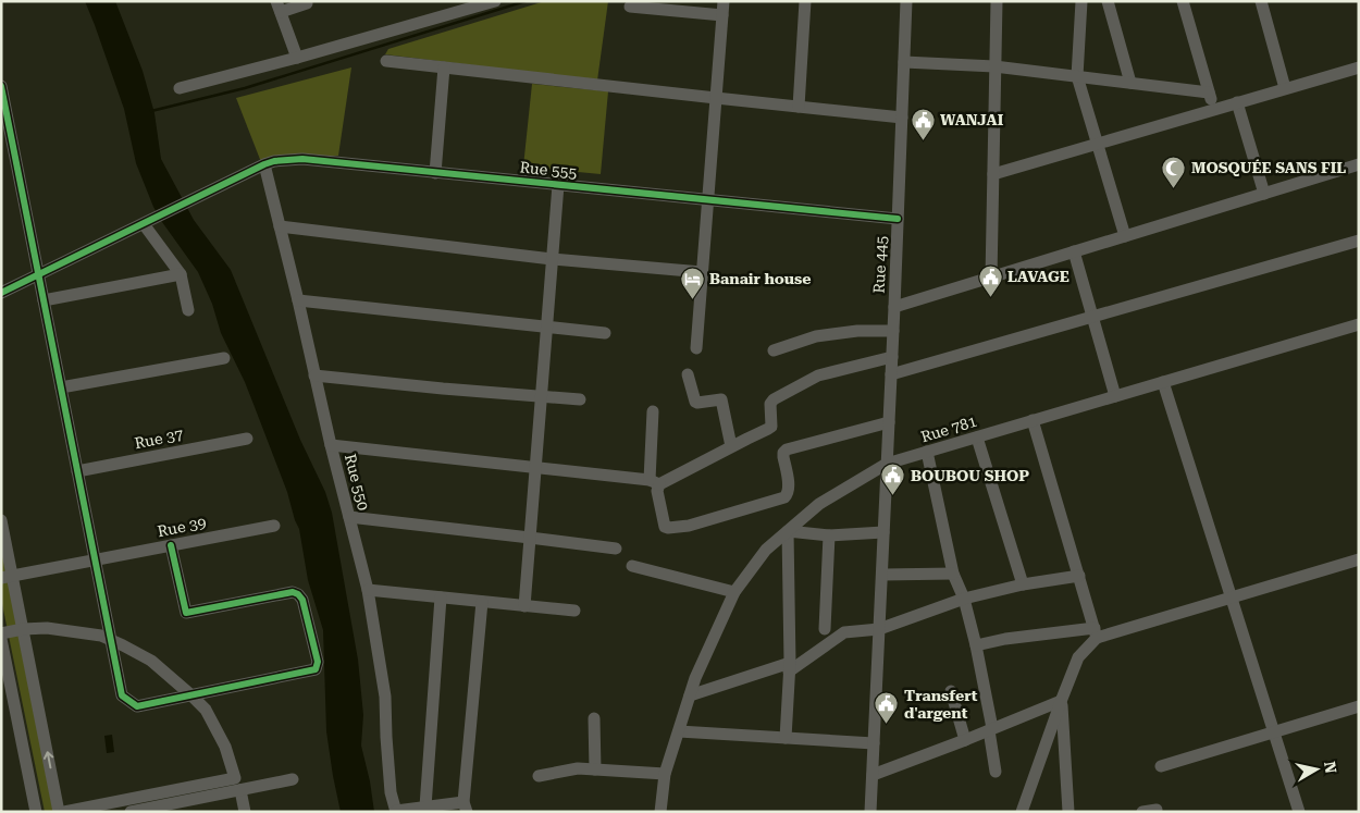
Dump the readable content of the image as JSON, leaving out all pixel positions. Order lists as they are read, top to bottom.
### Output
{
  "streets": {
    "street": [
      "Rue 555",
      "Rue 445",
      "Rue 781",
      "Rue 37",
      "Rue 550",
      "Rue 39"
    ]
  },
  "crossings": [
    ["Rue 555", "Rue 445"],
    ["Rue 555", "Rue 550"],
    ["Rue 445", "Rue 781"]
  ],
  "places": {
    "public building": [
      "WANJAI",
      "LAVAGE",
      "BOUBOU SHOP",
      "Transfert d'argent"
    ],
    "mosque": ["MOSQUÉE SANS FIL"],
    "hotel": ["Banair house"]
  },
  "north": "right"
}
